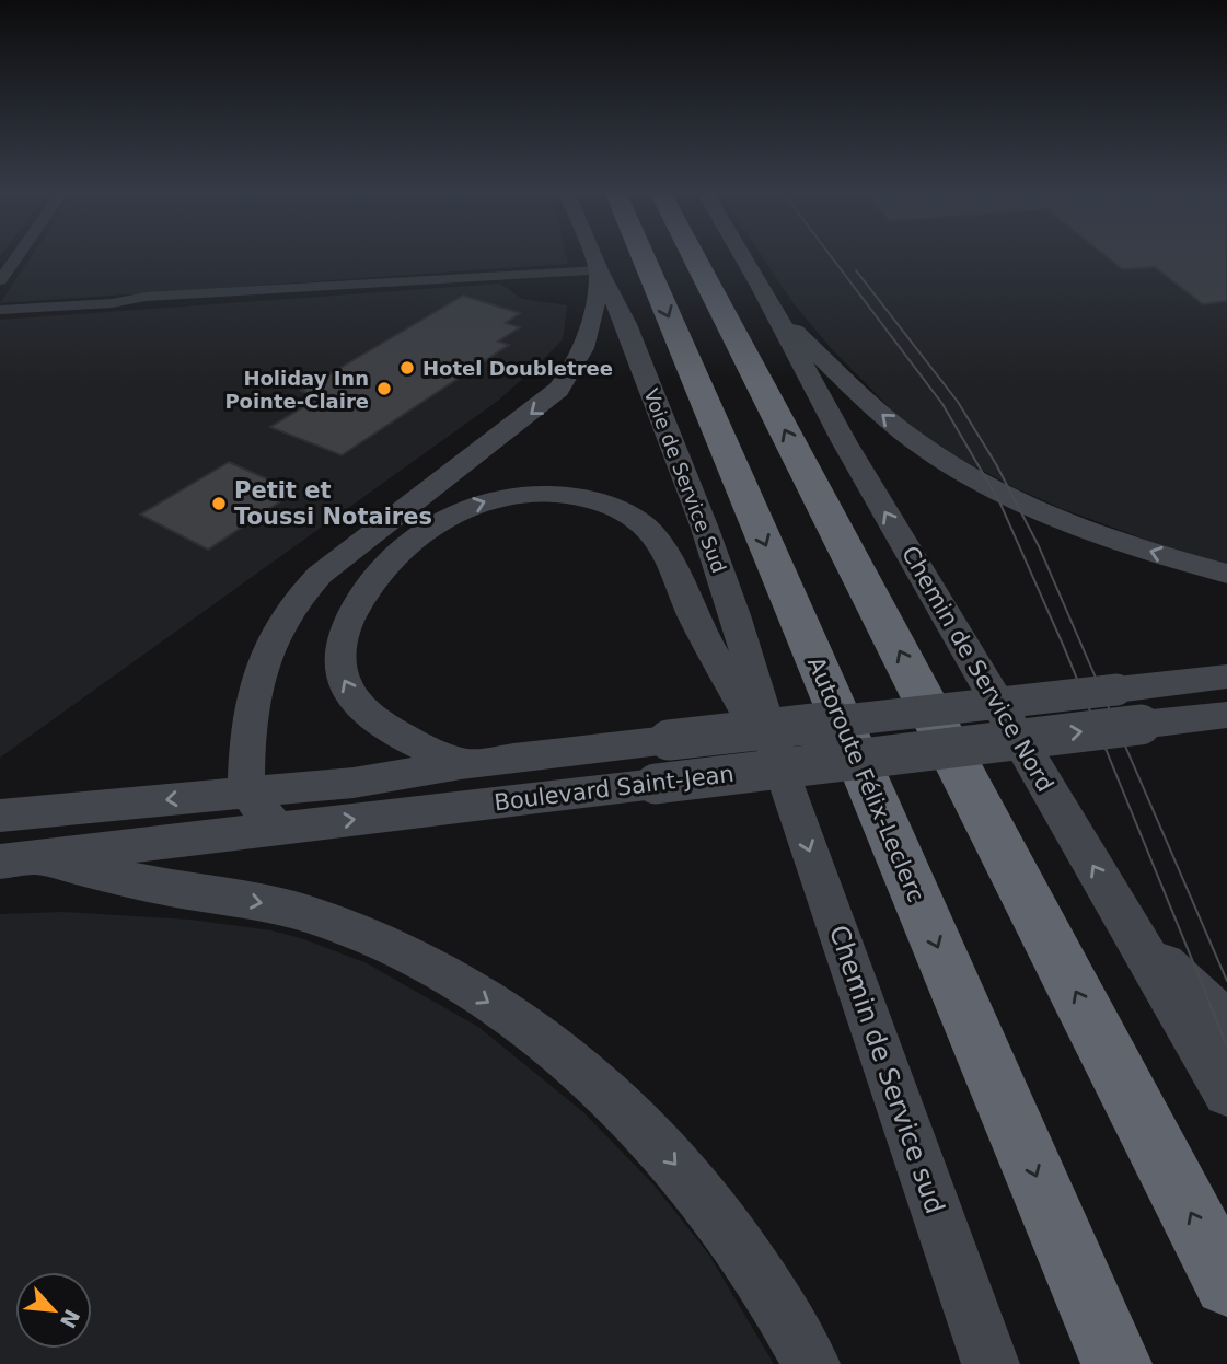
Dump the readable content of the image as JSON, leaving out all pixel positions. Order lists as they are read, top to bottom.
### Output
{
  "streets": {
    "highway": ["Autoroute Félix-Leclerc"],
    "main road": [
      "Voie de Service Sud",
      "Chemin de Service Nord",
      "Boulevard Saint-Jean",
      "Chemin de Service sud"
    ]
  },
  "crossings": [
    ["Voie de Service Sud", "Chemin de Service sud"]
  ],
  "one_way": ["Chemin de Service Nord", "Chemin de Service sud"],
  "places": ["Hotel Doubletree", "Holiday Inn Pointe-Claire", "Petit et Toussi Notaires"],
  "north": "bottom right"
}
